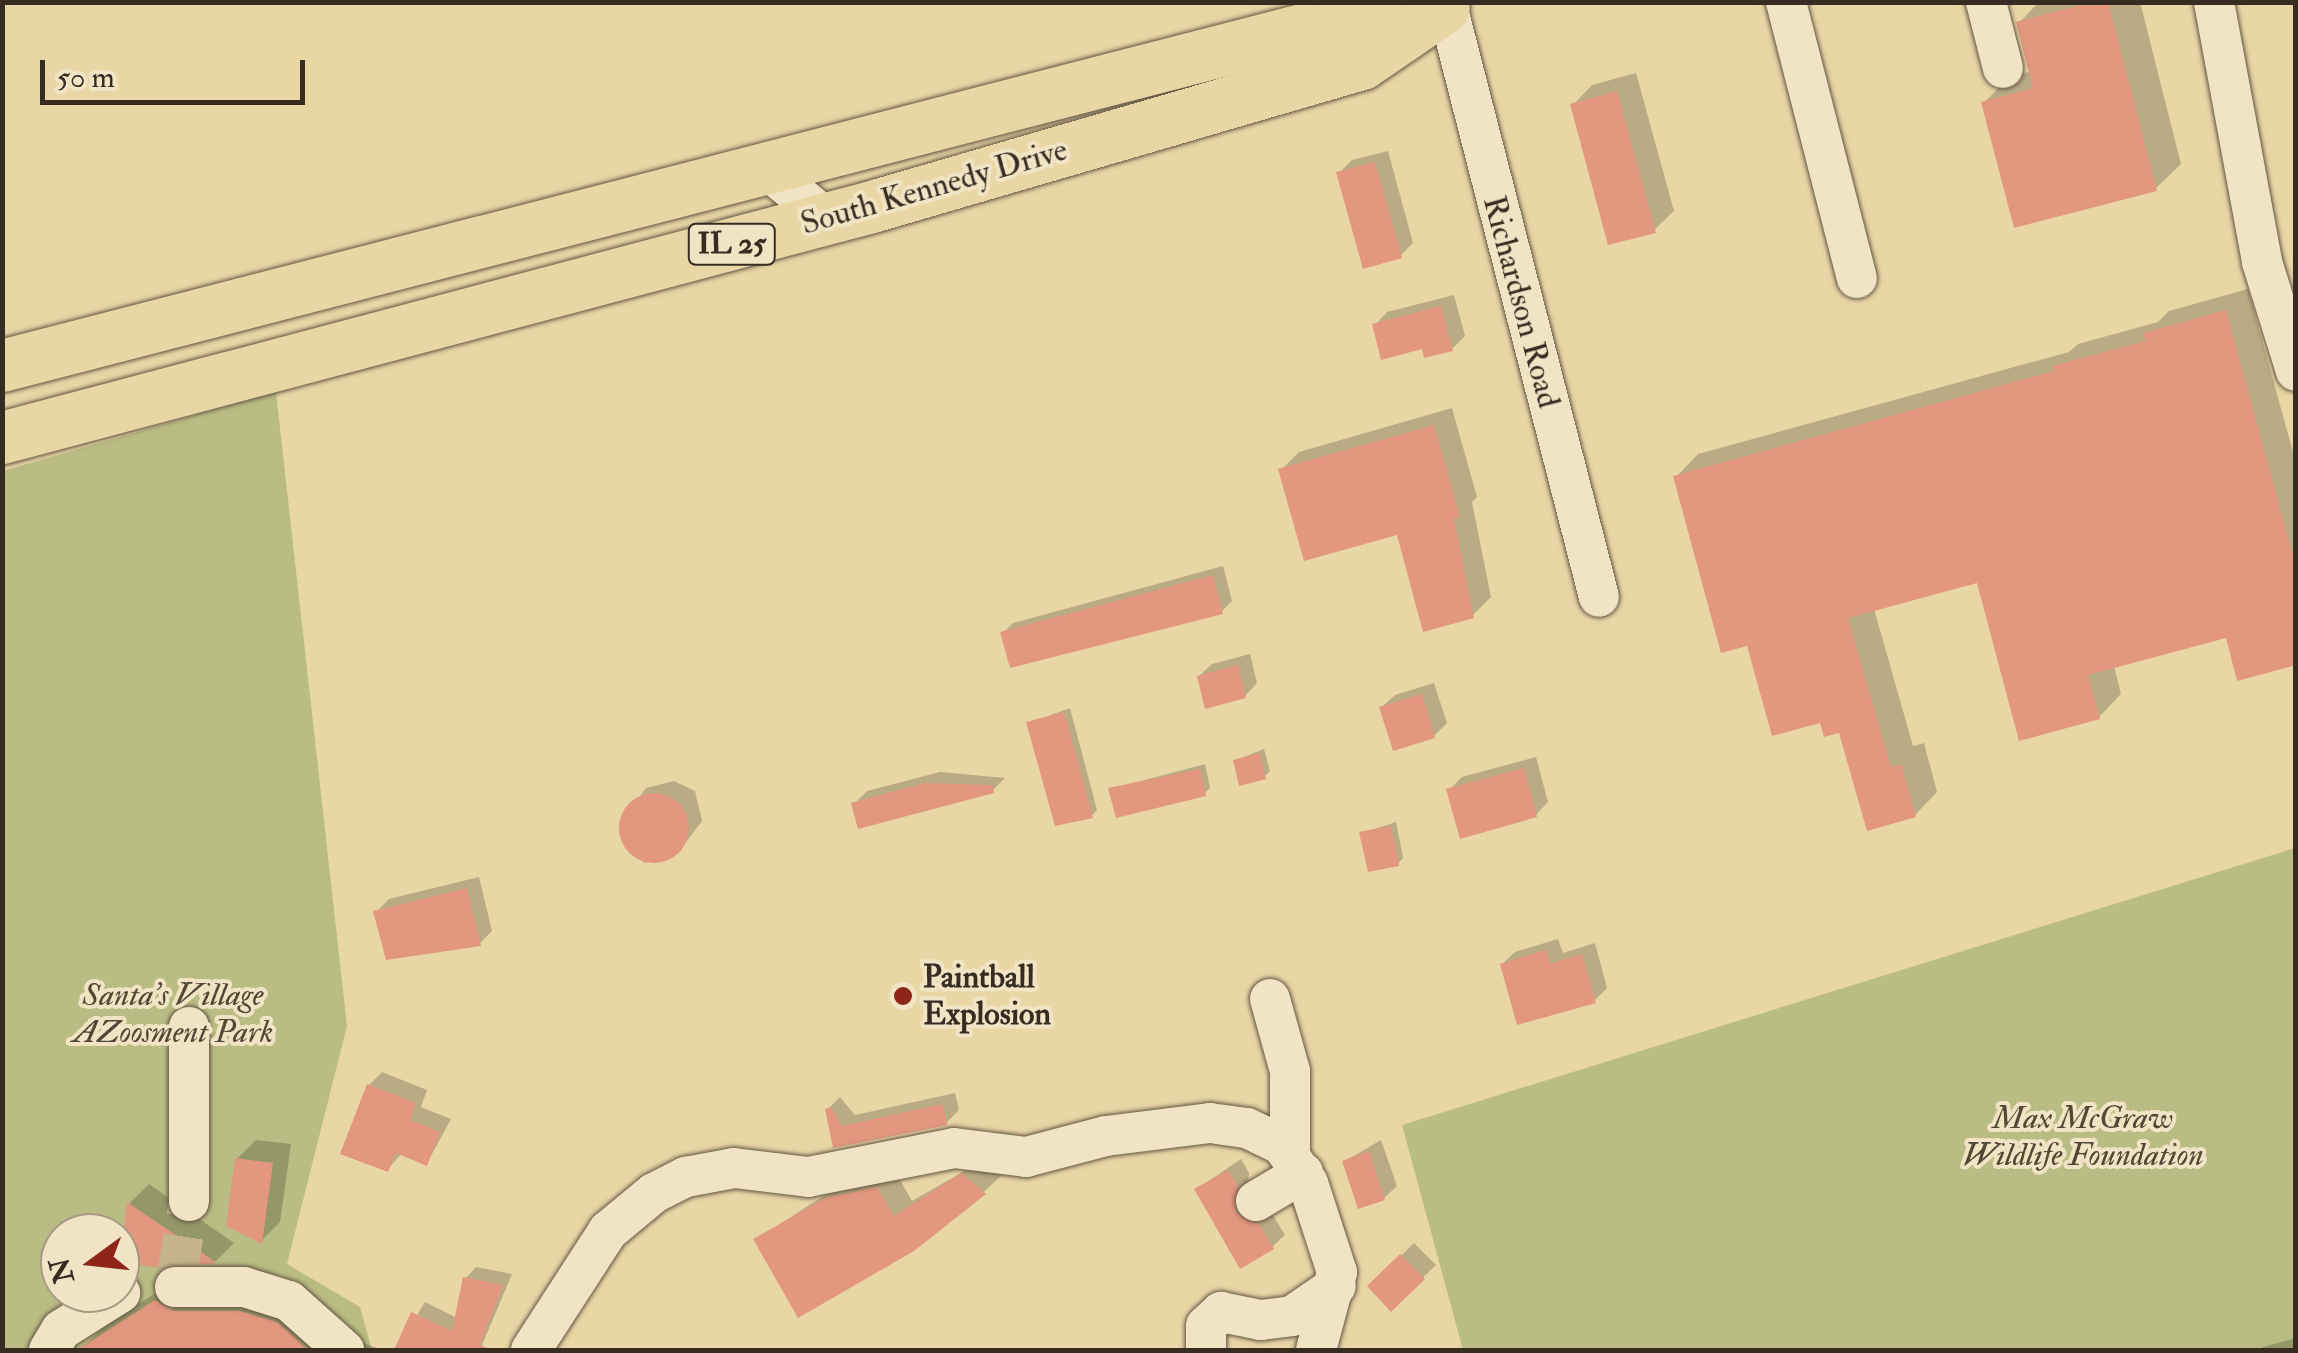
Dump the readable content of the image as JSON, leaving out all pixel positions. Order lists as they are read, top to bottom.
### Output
{
  "streets": {
    "main road": ["South Kennedy Drive", "IL 25"],
    "street": ["Richardson Road"]
  },
  "crossings": [
    ["South Kennedy Drive", "Richardson Road"]
  ],
  "parks": ["Santa's Village AZoosment Park", "Max McGraw Wildlife Foundation"],
  "places": ["Paintball Explosion"],
  "scale_bar": "50 m",
  "north": "left"
}
